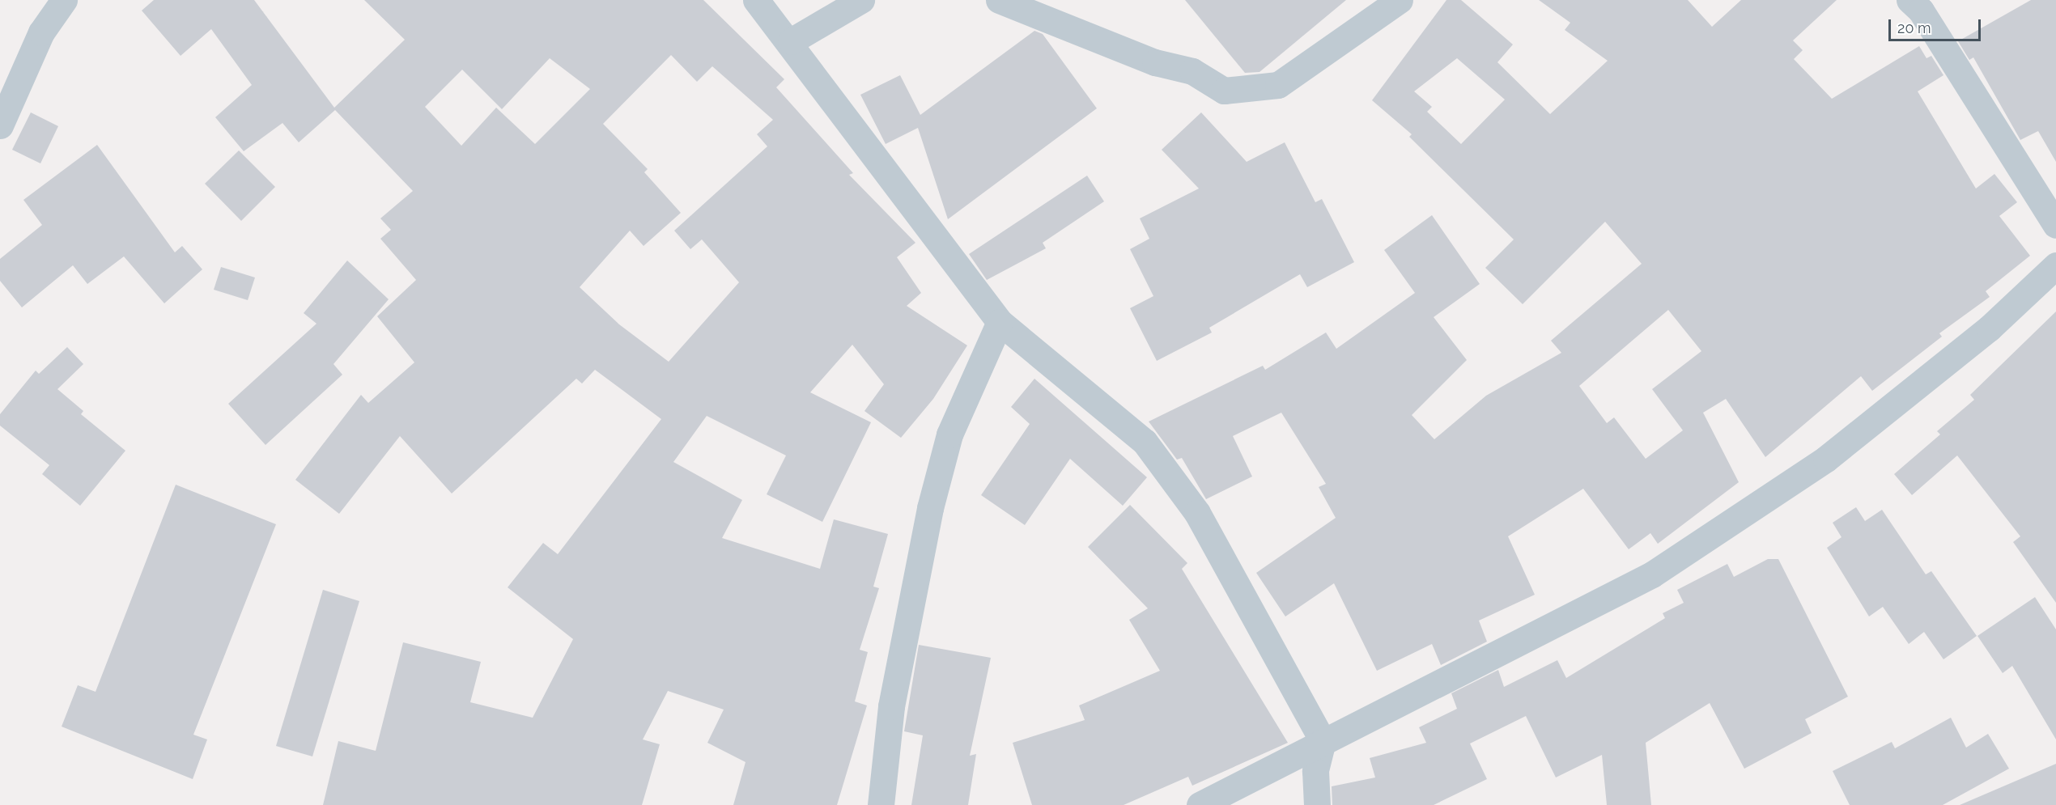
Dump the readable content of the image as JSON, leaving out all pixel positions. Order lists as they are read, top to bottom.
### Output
{
  "scale_bar": "20 m"
}
